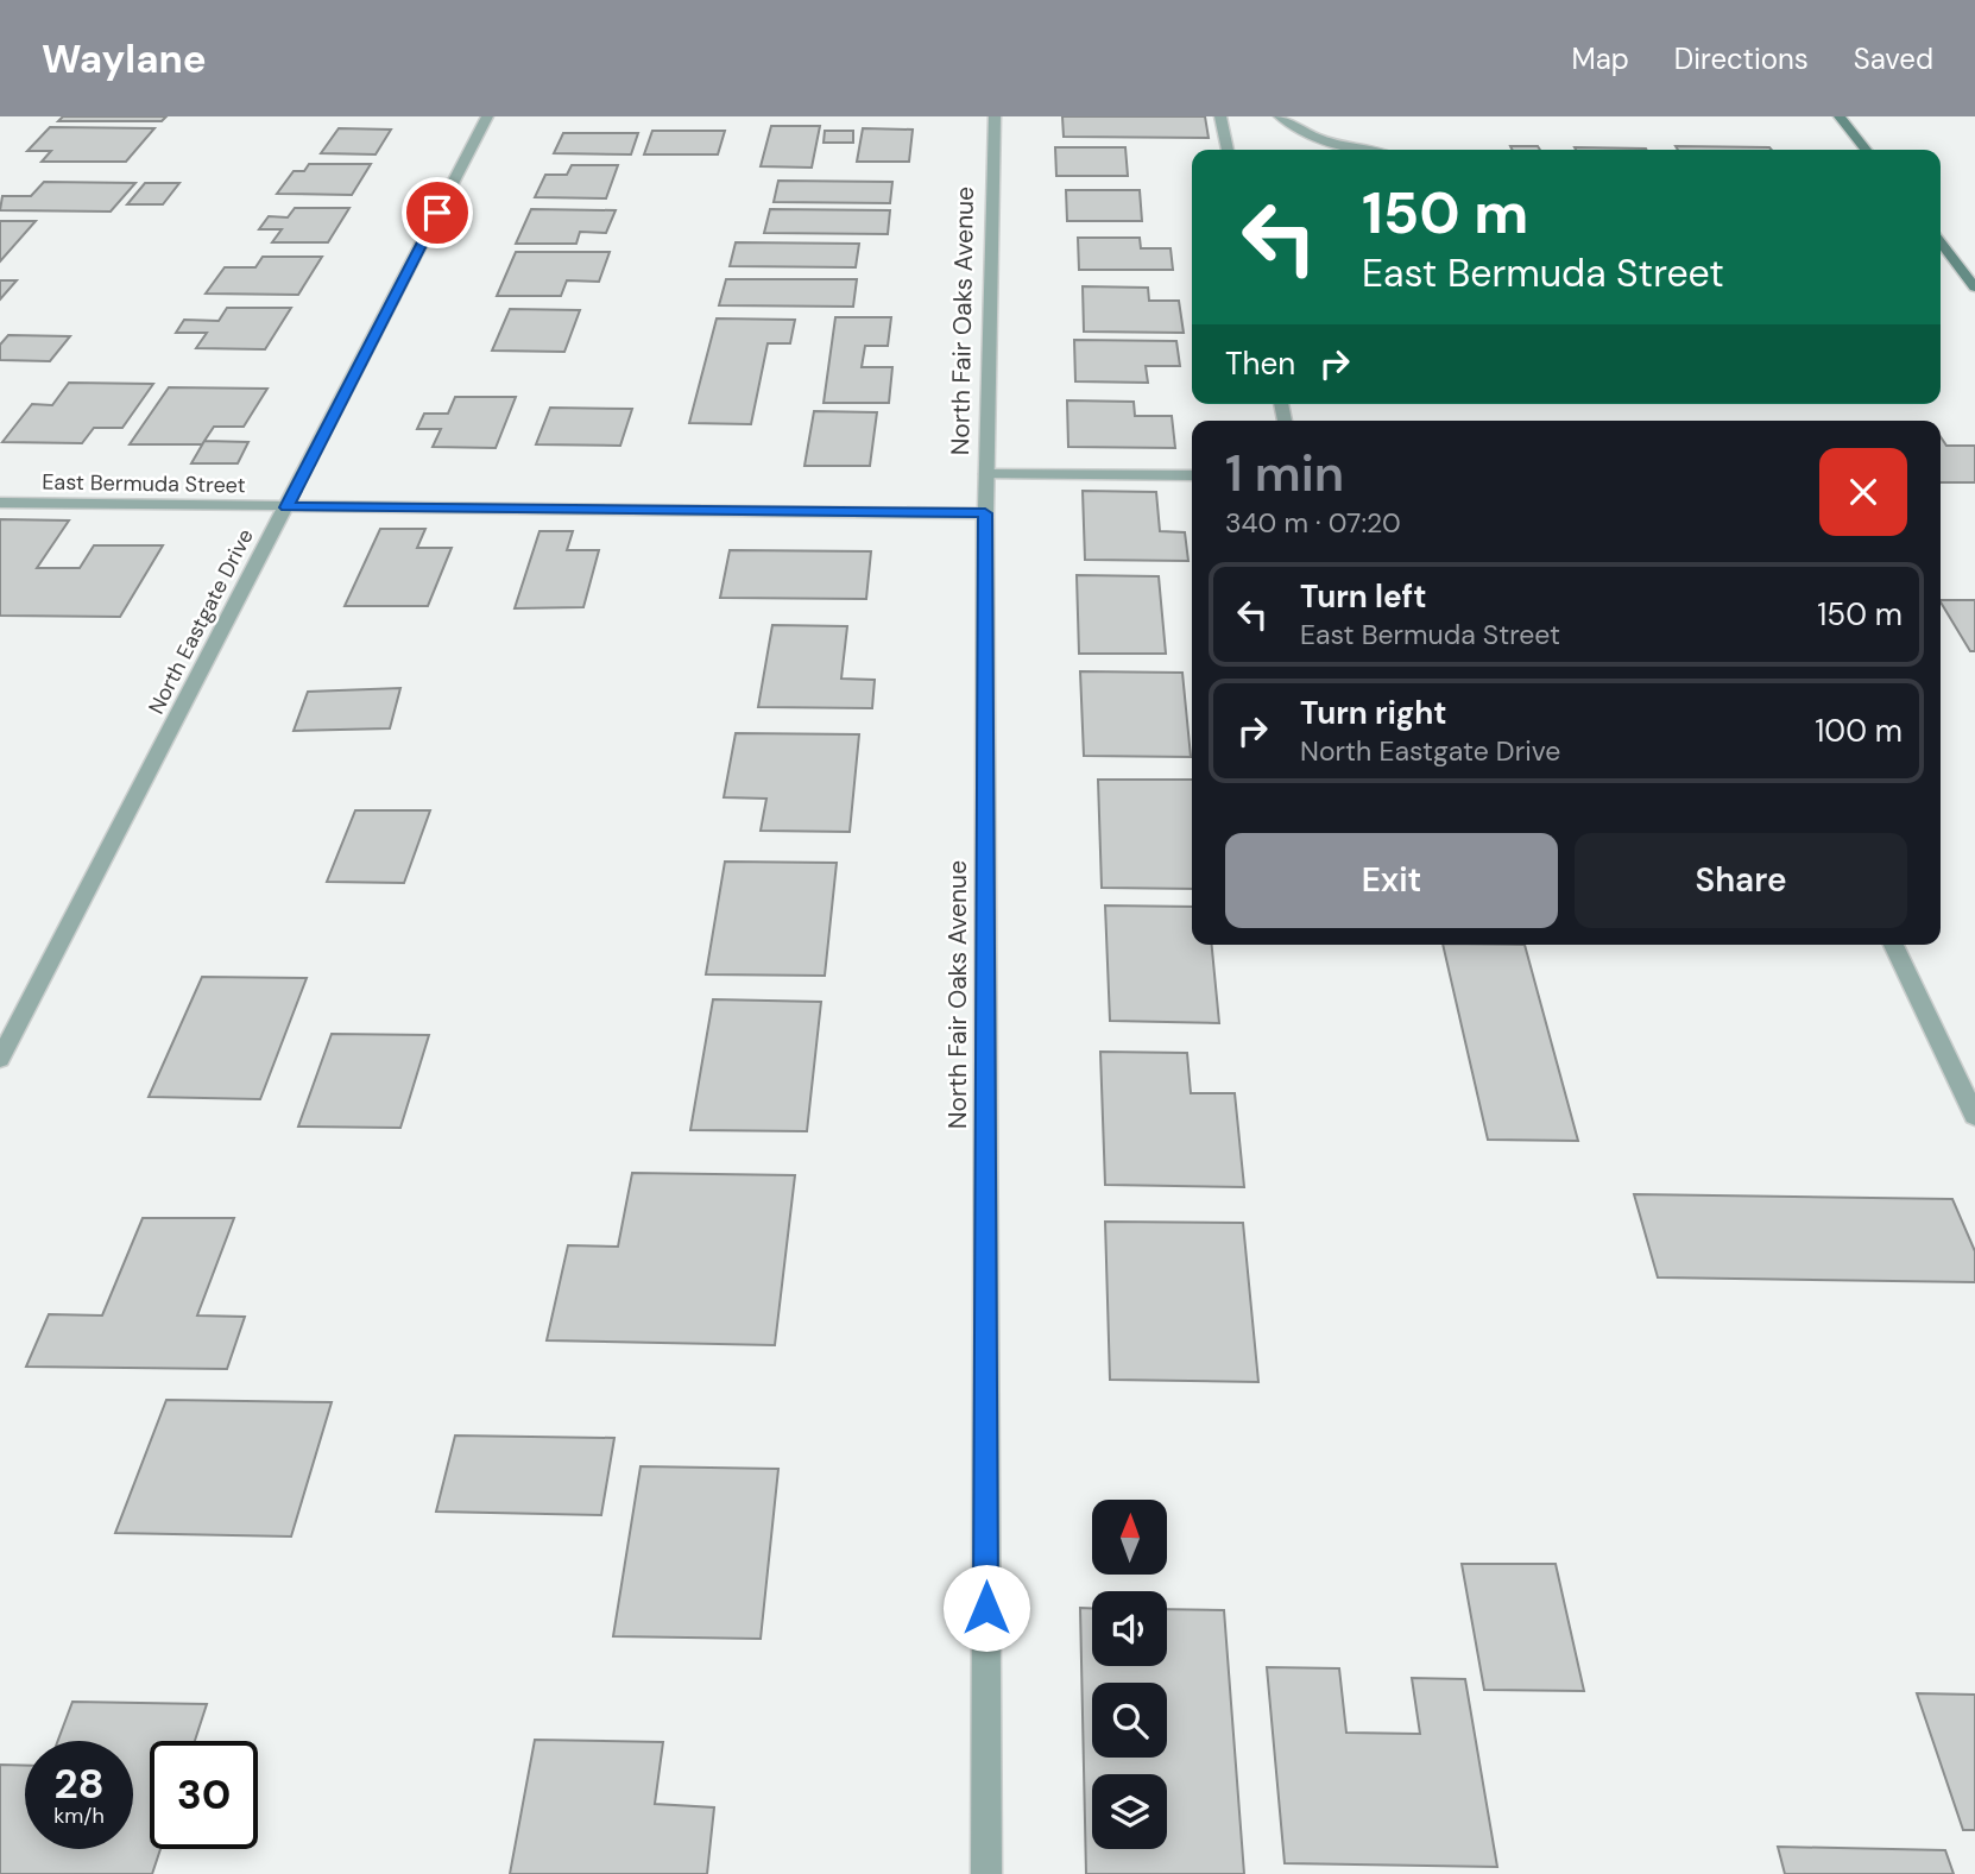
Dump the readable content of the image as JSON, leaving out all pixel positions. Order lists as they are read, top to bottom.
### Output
{
  "streets": {
    "street": ["North Fair Oaks Avenue", "East Bermuda Street", "North Eastgate Drive"]
  },
  "crossings": [
    ["North Fair Oaks Avenue", "East Bermuda Street"],
    ["East Bermuda Street", "North Eastgate Drive"]
  ],
  "north": "top",
  "page": {
    "header": "Waylane",
    "nav": ["Map", "Directions", "Saved"],
    "turn": ["150 m", "East Bermuda Street"],
    "then": "Then",
    "heading": ["1 min", "340 m · 07:20"],
    "list": [
      {
        "name": "Turn left",
        "note": "East Bermuda Street",
        "value": "150 m"
      },
      {
        "name": "Turn right",
        "note": "North Eastgate Drive",
        "value": "100 m"
      }
    ],
    "buttons": ["Exit", "Share"],
    "speed": "28 km/h",
    "limit": "30"
  }
}
